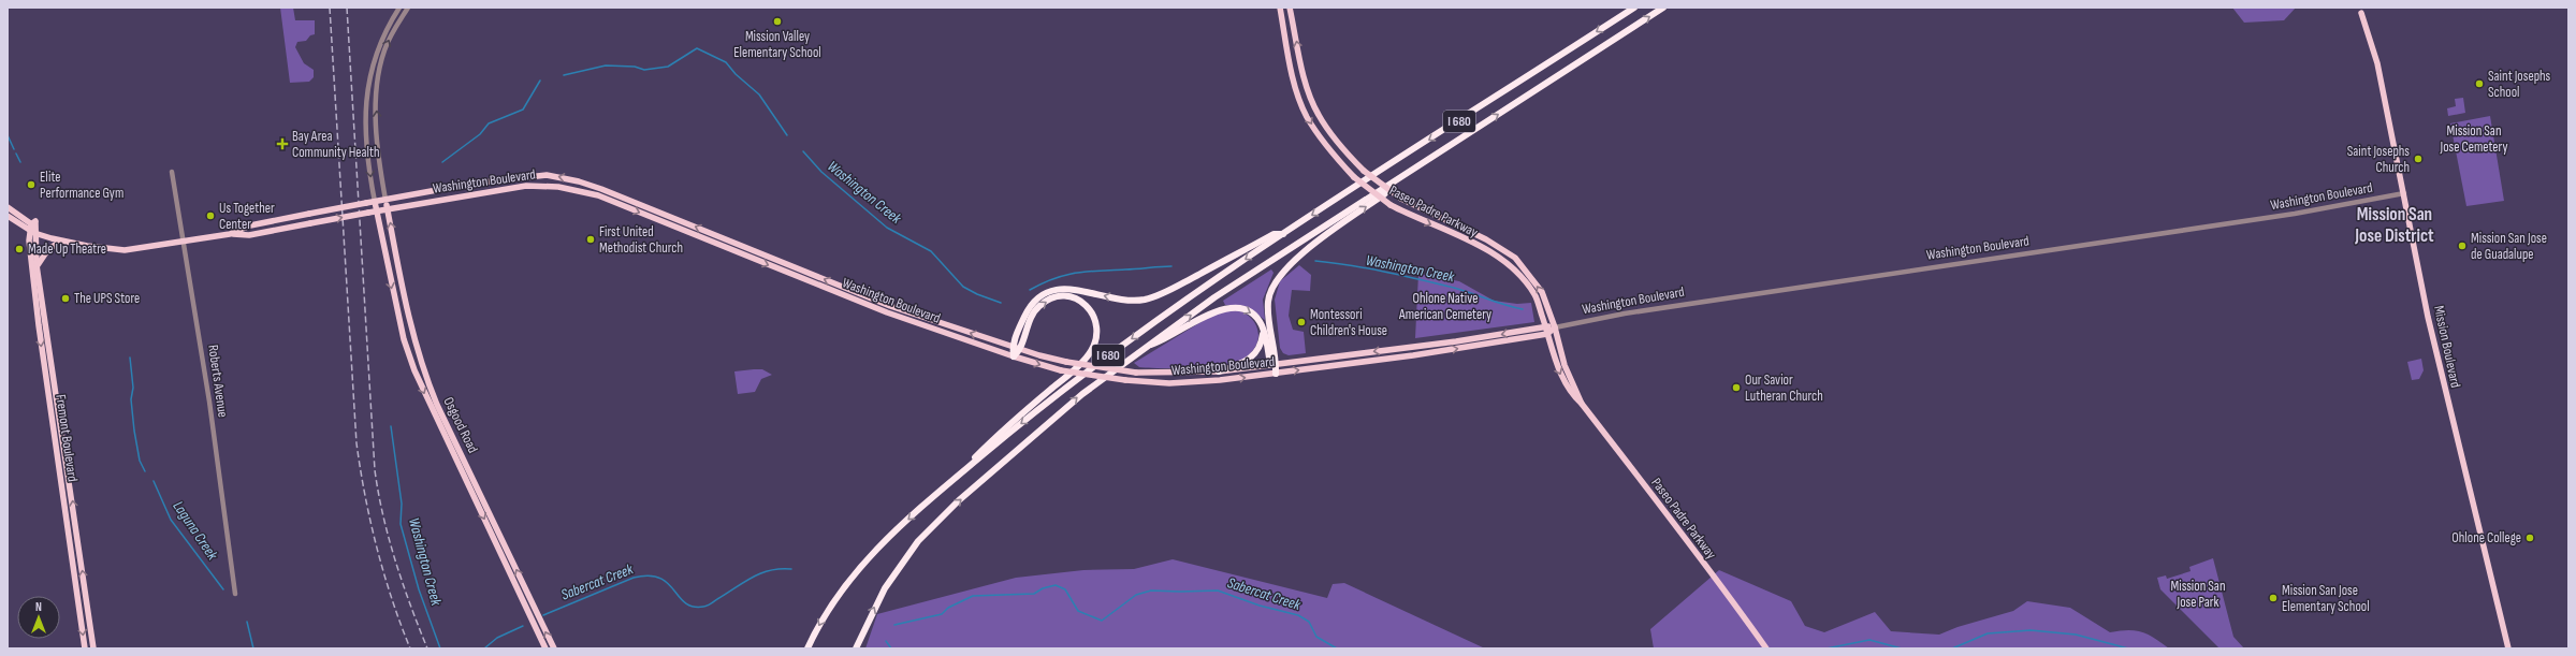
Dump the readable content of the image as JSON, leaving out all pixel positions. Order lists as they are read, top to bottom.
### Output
{
  "streets": {
    "highway": ["I 680"],
    "main road": [
      "Washington Boulevard",
      "Paseo Padre Parkway",
      "Mission Boulevard",
      "Osgood Road",
      "Fremont Boulevard"
    ],
    "street": ["Roberts Avenue"]
  },
  "crossings": [
    ["Washington Boulevard", "Paseo Padre Parkway"],
    ["Washington Boulevard", "Mission Boulevard"],
    ["Washington Boulevard", "Roberts Avenue"],
    ["Washington Boulevard", "Osgood Road"],
    ["Washington Boulevard", "Fremont Boulevard"]
  ],
  "districts": ["Mission San Jose District"],
  "water": ["Washington Creek", "Laguna Creek", "Sabercat Creek"],
  "parks": ["Mission San Jose Cemetery", "Ohlone Native American Cemetery", "Mission San Jose Park"],
  "places": {
    "other": [
      "Mission Valley Elementary School",
      "Saint Josephs School",
      "Saint Josephs Church",
      "Elite Performance Gym",
      "Us Together Center",
      "First United Methodist Church",
      "Mission San Jose de Guadalupe",
      "Made Up Theatre",
      "The UPS Store",
      "Montessori Children's House",
      "Our Savior Lutheran Church",
      "Ohlone College",
      "Mission San Jose Elementary School"
    ],
    "health": ["Bay Area Community Health"]
  },
  "north": "top"
}
